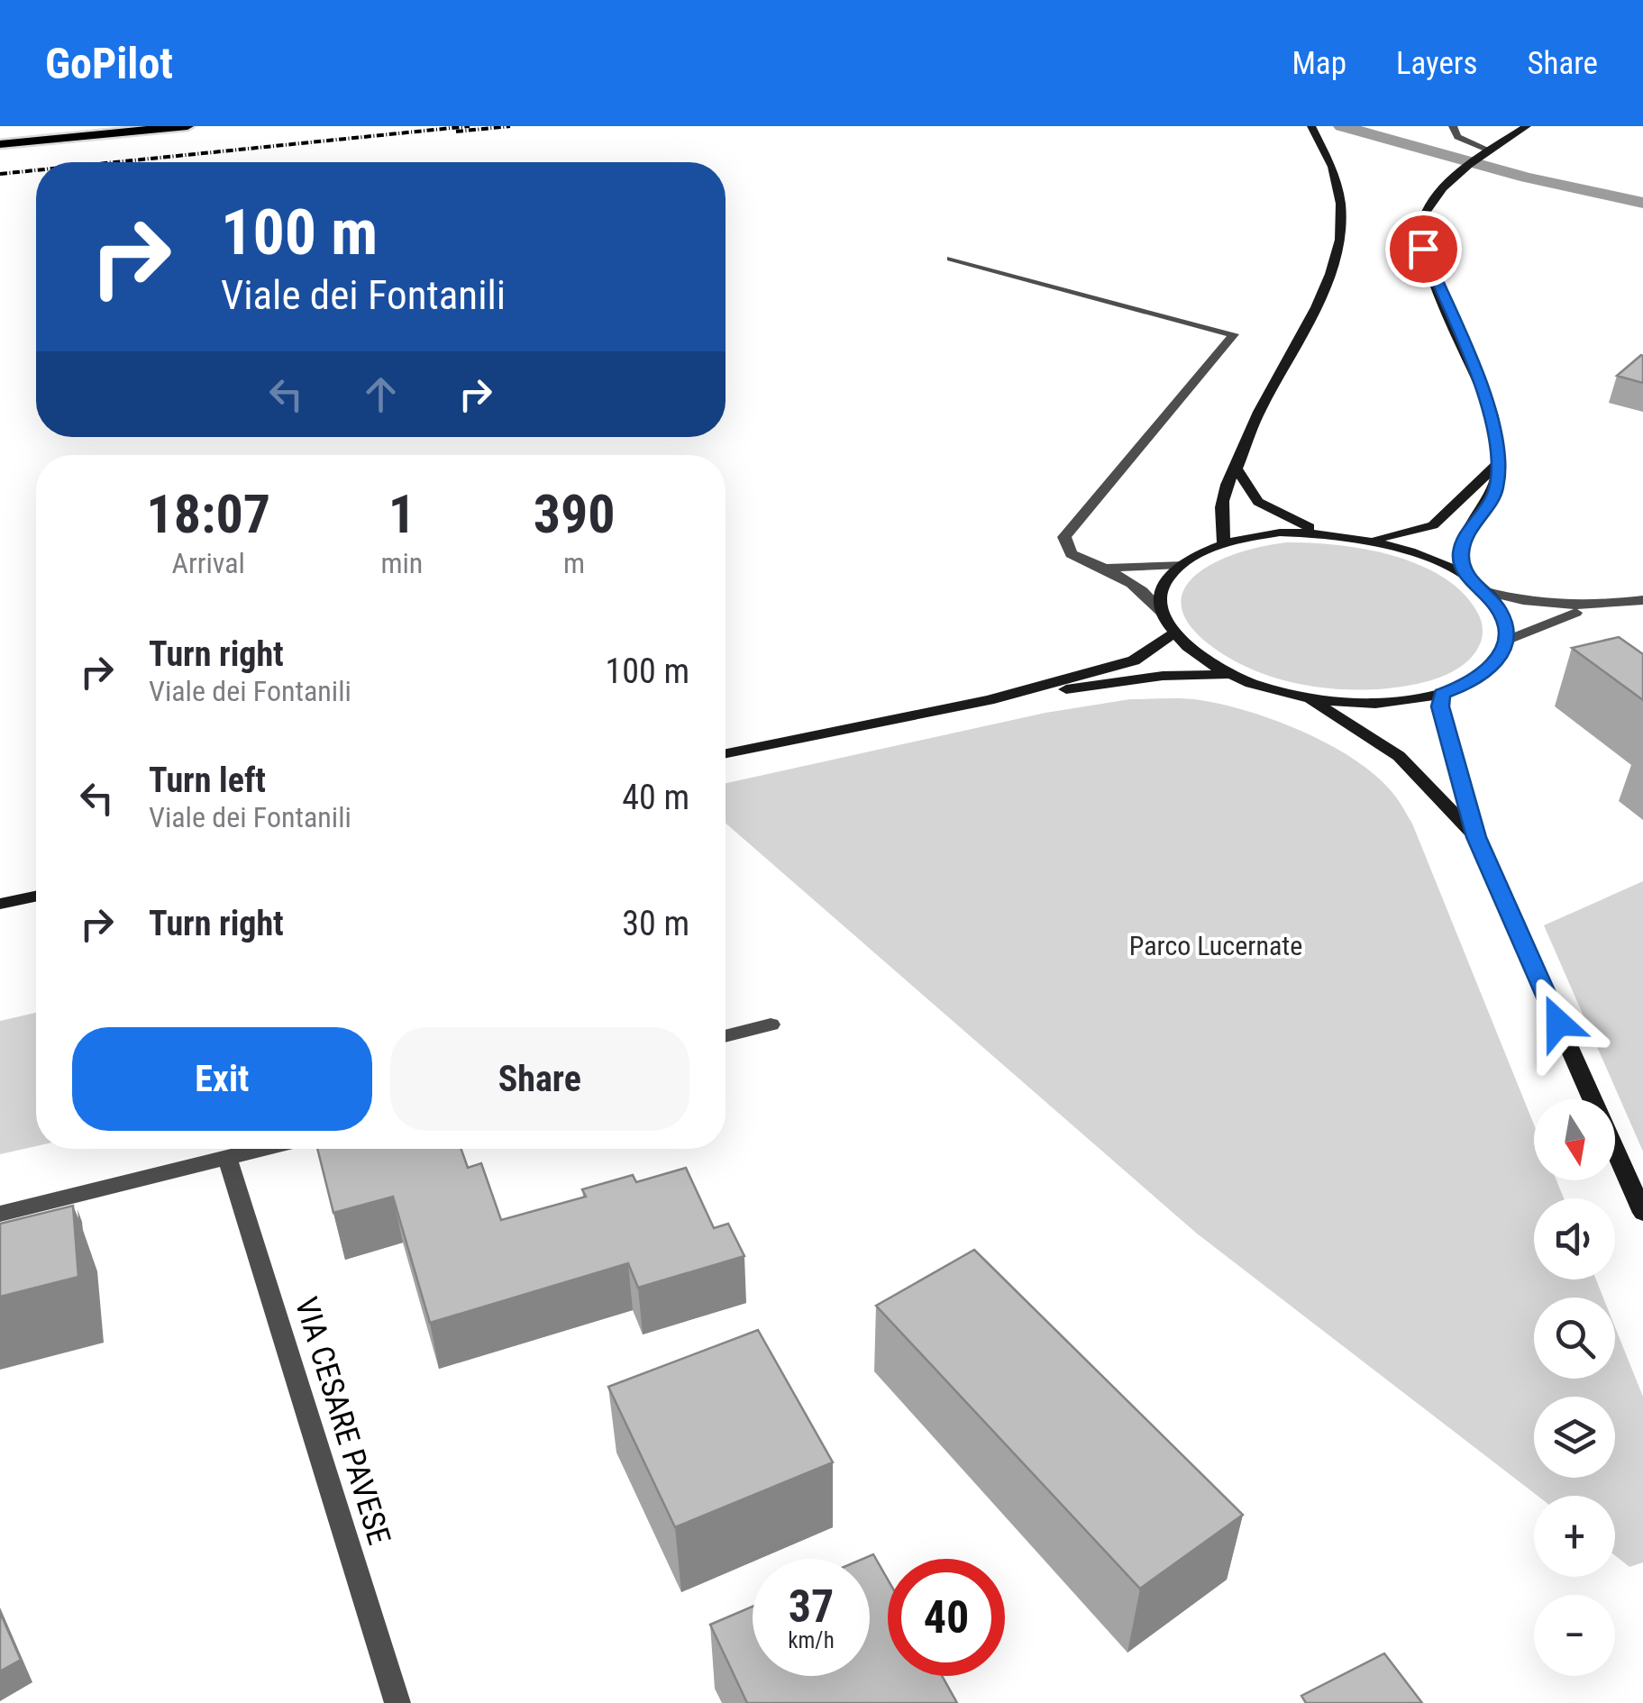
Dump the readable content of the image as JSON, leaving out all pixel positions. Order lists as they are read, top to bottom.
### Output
{
  "streets": {
    "street": ["VIA CESARE PAVESE"]
  },
  "parks": ["Parco Lucernate"],
  "north": "bottom",
  "page": {
    "header": "GoPilot",
    "nav": ["Map", "Layers", "Share"],
    "turn": ["100 m", "Viale dei Fontanili"],
    "eta": [
      "18:07",
      "Arrival",
      "1",
      "min",
      "390",
      "m"
    ],
    "list": [
      {
        "name": "Turn right",
        "note": "Viale dei Fontanili",
        "value": "100 m"
      },
      {
        "name": "Turn left",
        "note": "Viale dei Fontanili",
        "value": "40 m"
      },
      {
        "name": "Turn right",
        "value": "30 m"
      }
    ],
    "buttons": ["Exit", "Share"],
    "map_buttons": ["+", "−"],
    "speed": "37 km/h",
    "limit": "40"
  }
}
